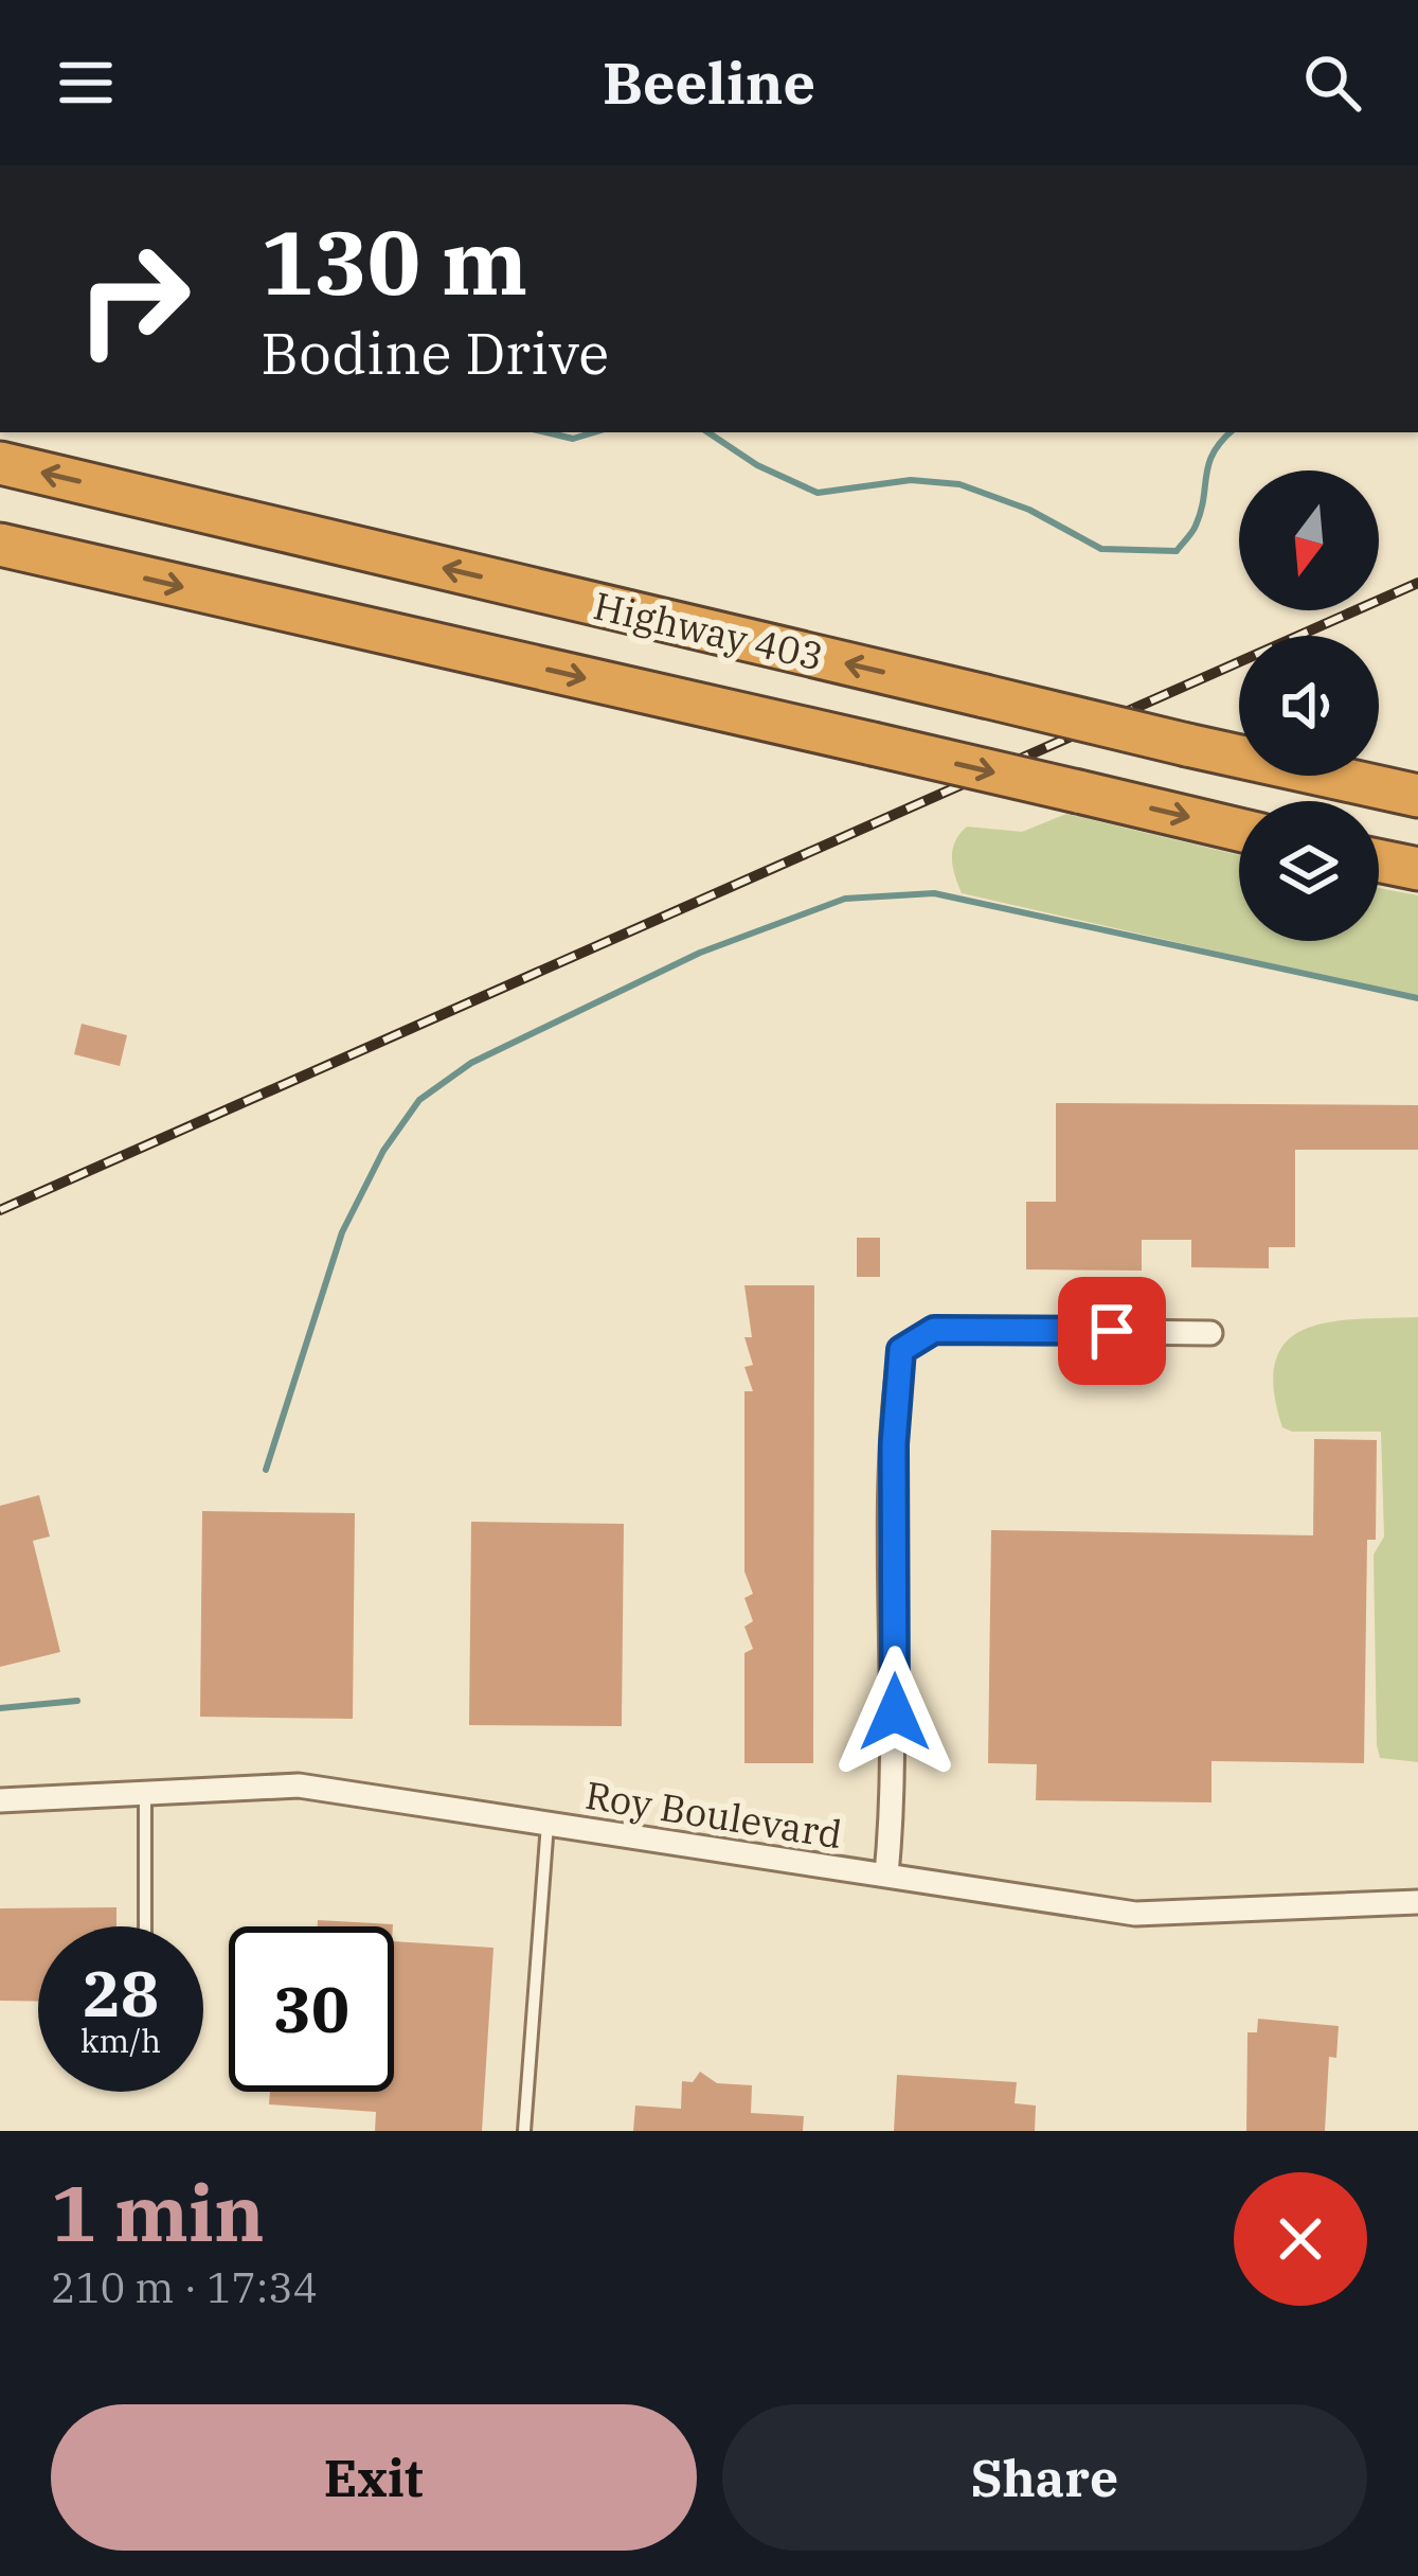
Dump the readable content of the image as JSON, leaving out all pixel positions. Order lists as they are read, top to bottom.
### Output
{
  "streets": {
    "highway": ["Highway 403"],
    "street": ["Roy Boulevard"]
  },
  "north": "bottom",
  "page": {
    "header": "Beeline",
    "turn": ["130 m", "Bodine Drive"],
    "speed": "28 km/h",
    "limit": "30",
    "heading": ["1 min", "210 m · 17:34"],
    "buttons": ["Exit", "Share"]
  }
}
